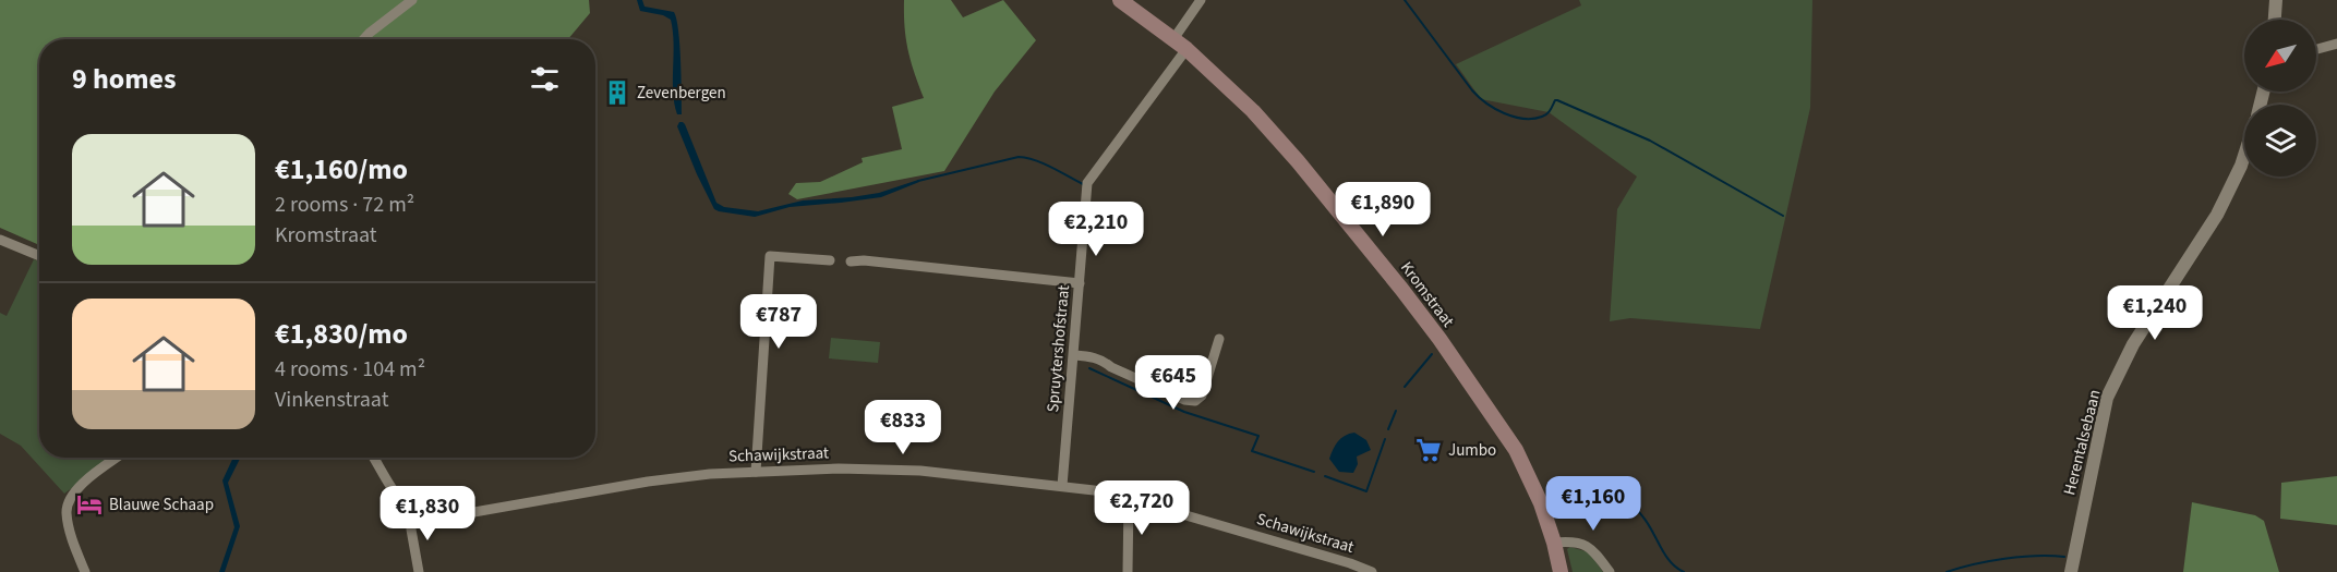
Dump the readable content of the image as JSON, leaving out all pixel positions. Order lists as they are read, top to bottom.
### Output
{
  "streets": {
    "main road": ["Kromstraat"],
    "street": ["Spruytershofstraat", "Herentalsebaan", "Schawijkstraat"]
  },
  "crossings": [
    ["Kromstraat", "Spruytershofstraat"],
    ["Spruytershofstraat", "Schawijkstraat"]
  ],
  "places": {
    "building": ["Zevenbergen"],
    "supermarket": ["Jumbo"],
    "hotel": ["Blauwe Schaap"]
  },
  "north": "bottom left",
  "page": {
    "heading": "9 homes",
    "list": [
      {
        "name": "€1,160/mo",
        "note": "2 rooms · 72 m² · Kromstraat"
      },
      {
        "name": "€1,830/mo",
        "note": "4 rooms · 104 m² · Vinkenstraat"
      }
    ],
    "price": [
      "€1,890",
      "€2,210",
      "€1,240",
      "€787",
      "€645",
      "€833",
      "€1,160",
      "€2,720",
      "€1,830"
    ]
  }
}
